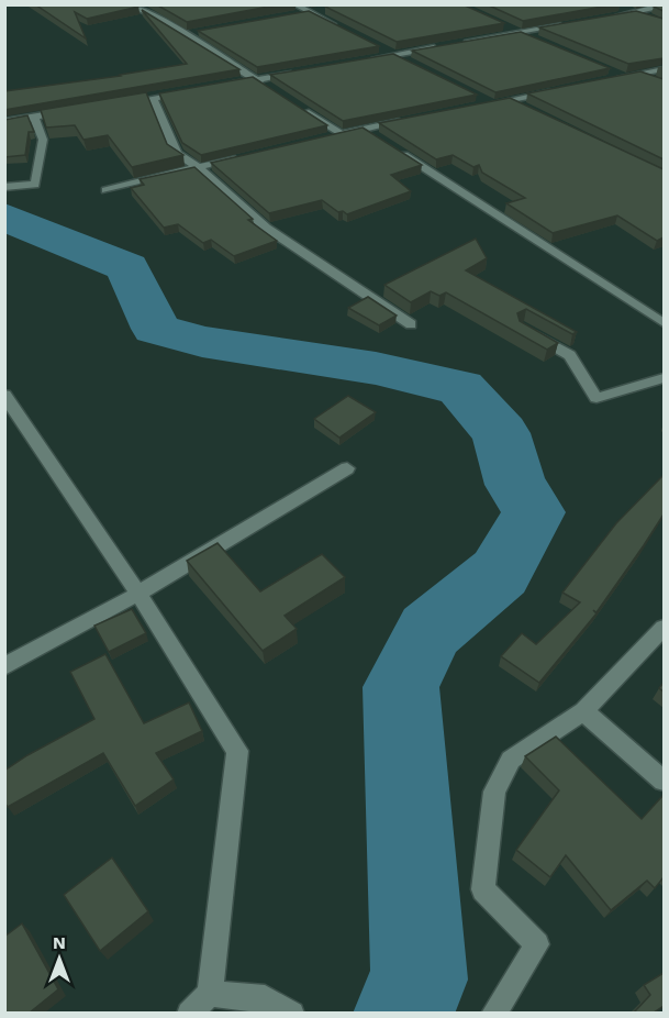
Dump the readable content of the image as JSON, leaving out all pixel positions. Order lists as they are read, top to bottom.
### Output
{
  "north": "top"
}
